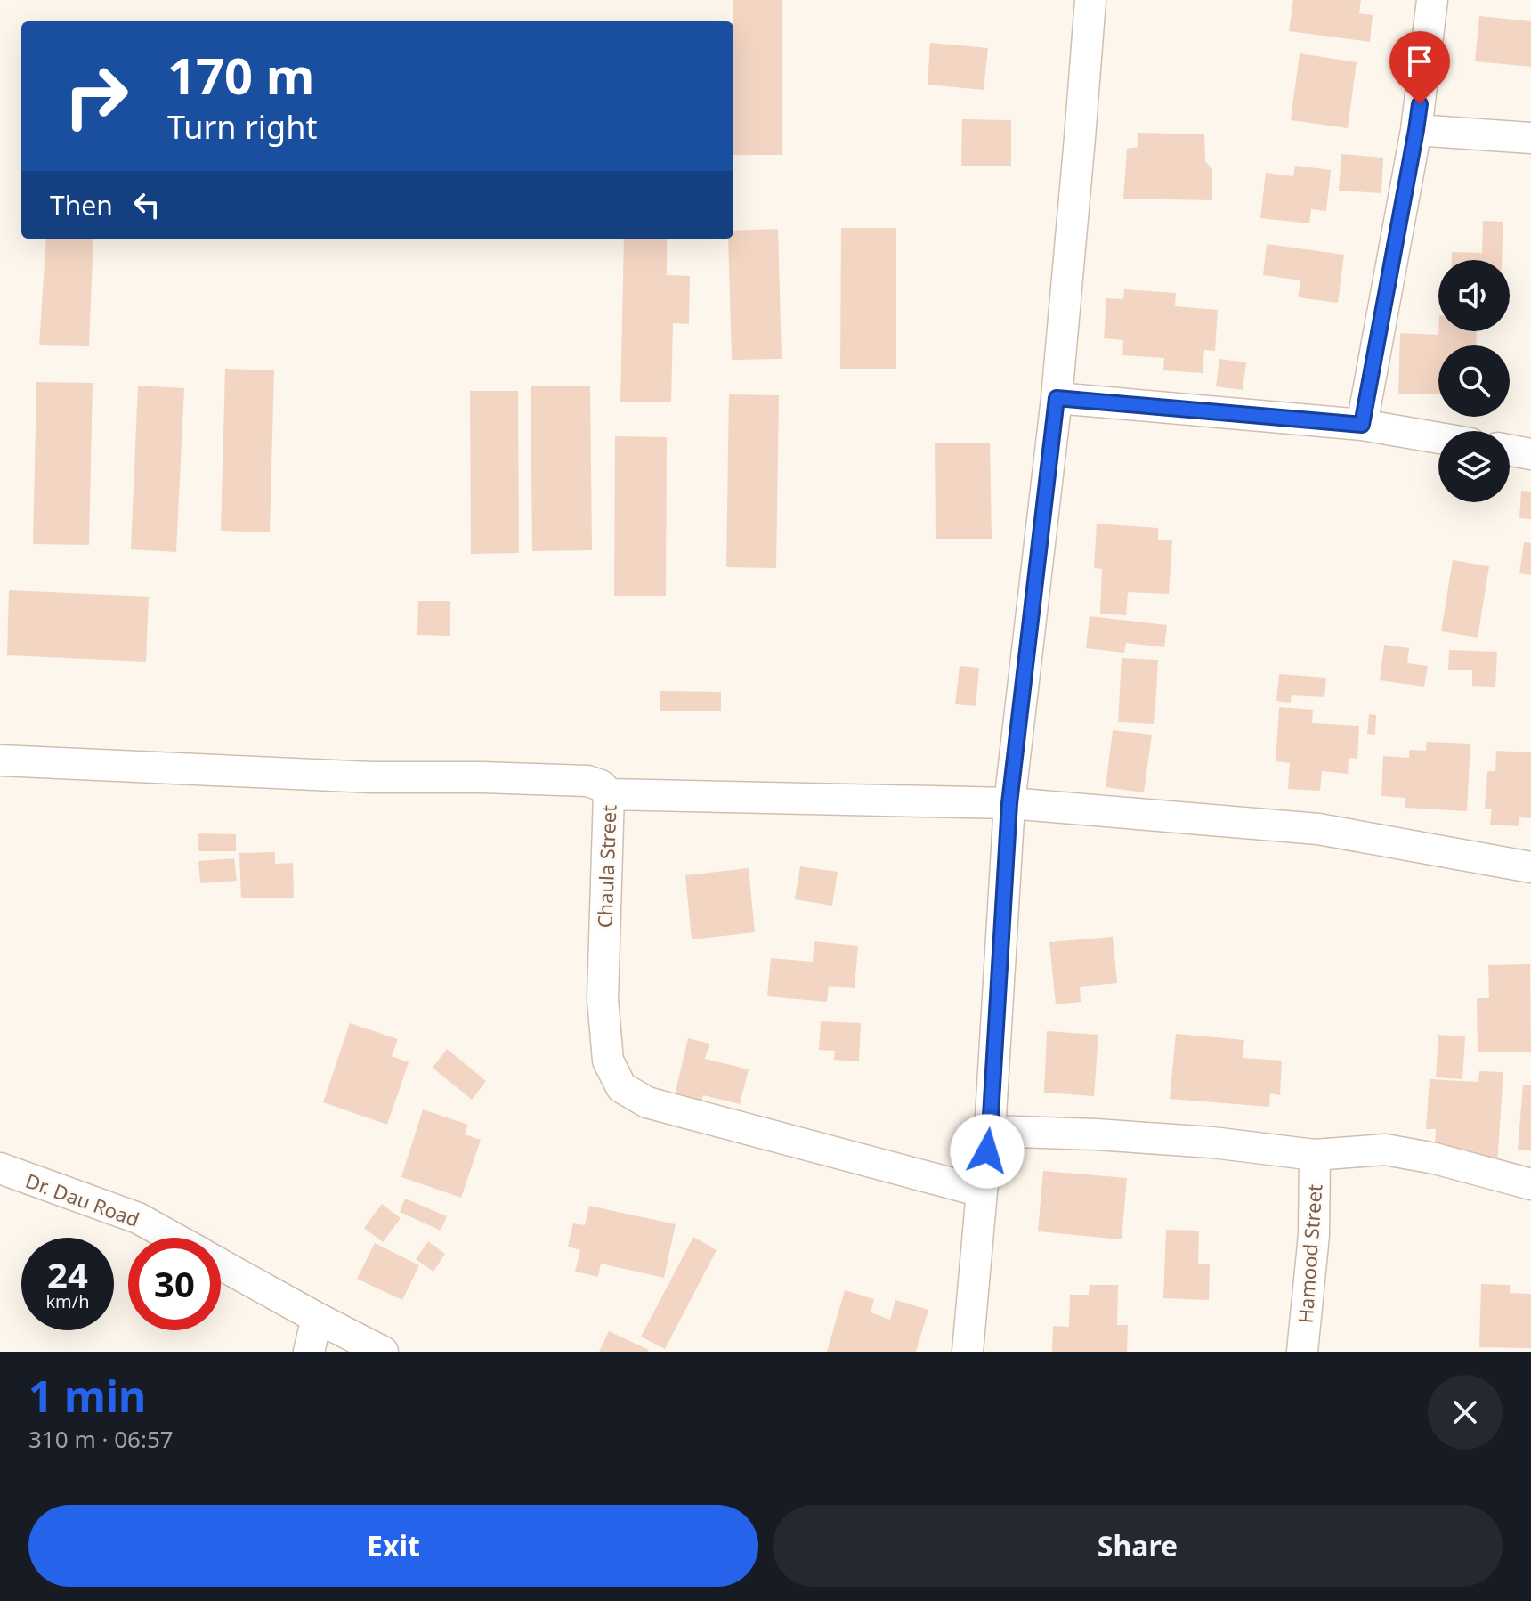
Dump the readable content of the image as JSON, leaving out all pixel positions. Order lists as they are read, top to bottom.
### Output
{
  "streets": {
    "street": ["Chaula Street", "Dr. Dau Road", "Hamood Street"]
  },
  "page": {
    "turn": ["170 m", "Turn right"],
    "then": "Then",
    "speed": "24 km/h",
    "limit": "30",
    "heading": ["1 min", "310 m · 06:57"],
    "buttons": ["Exit", "Share"]
  }
}
